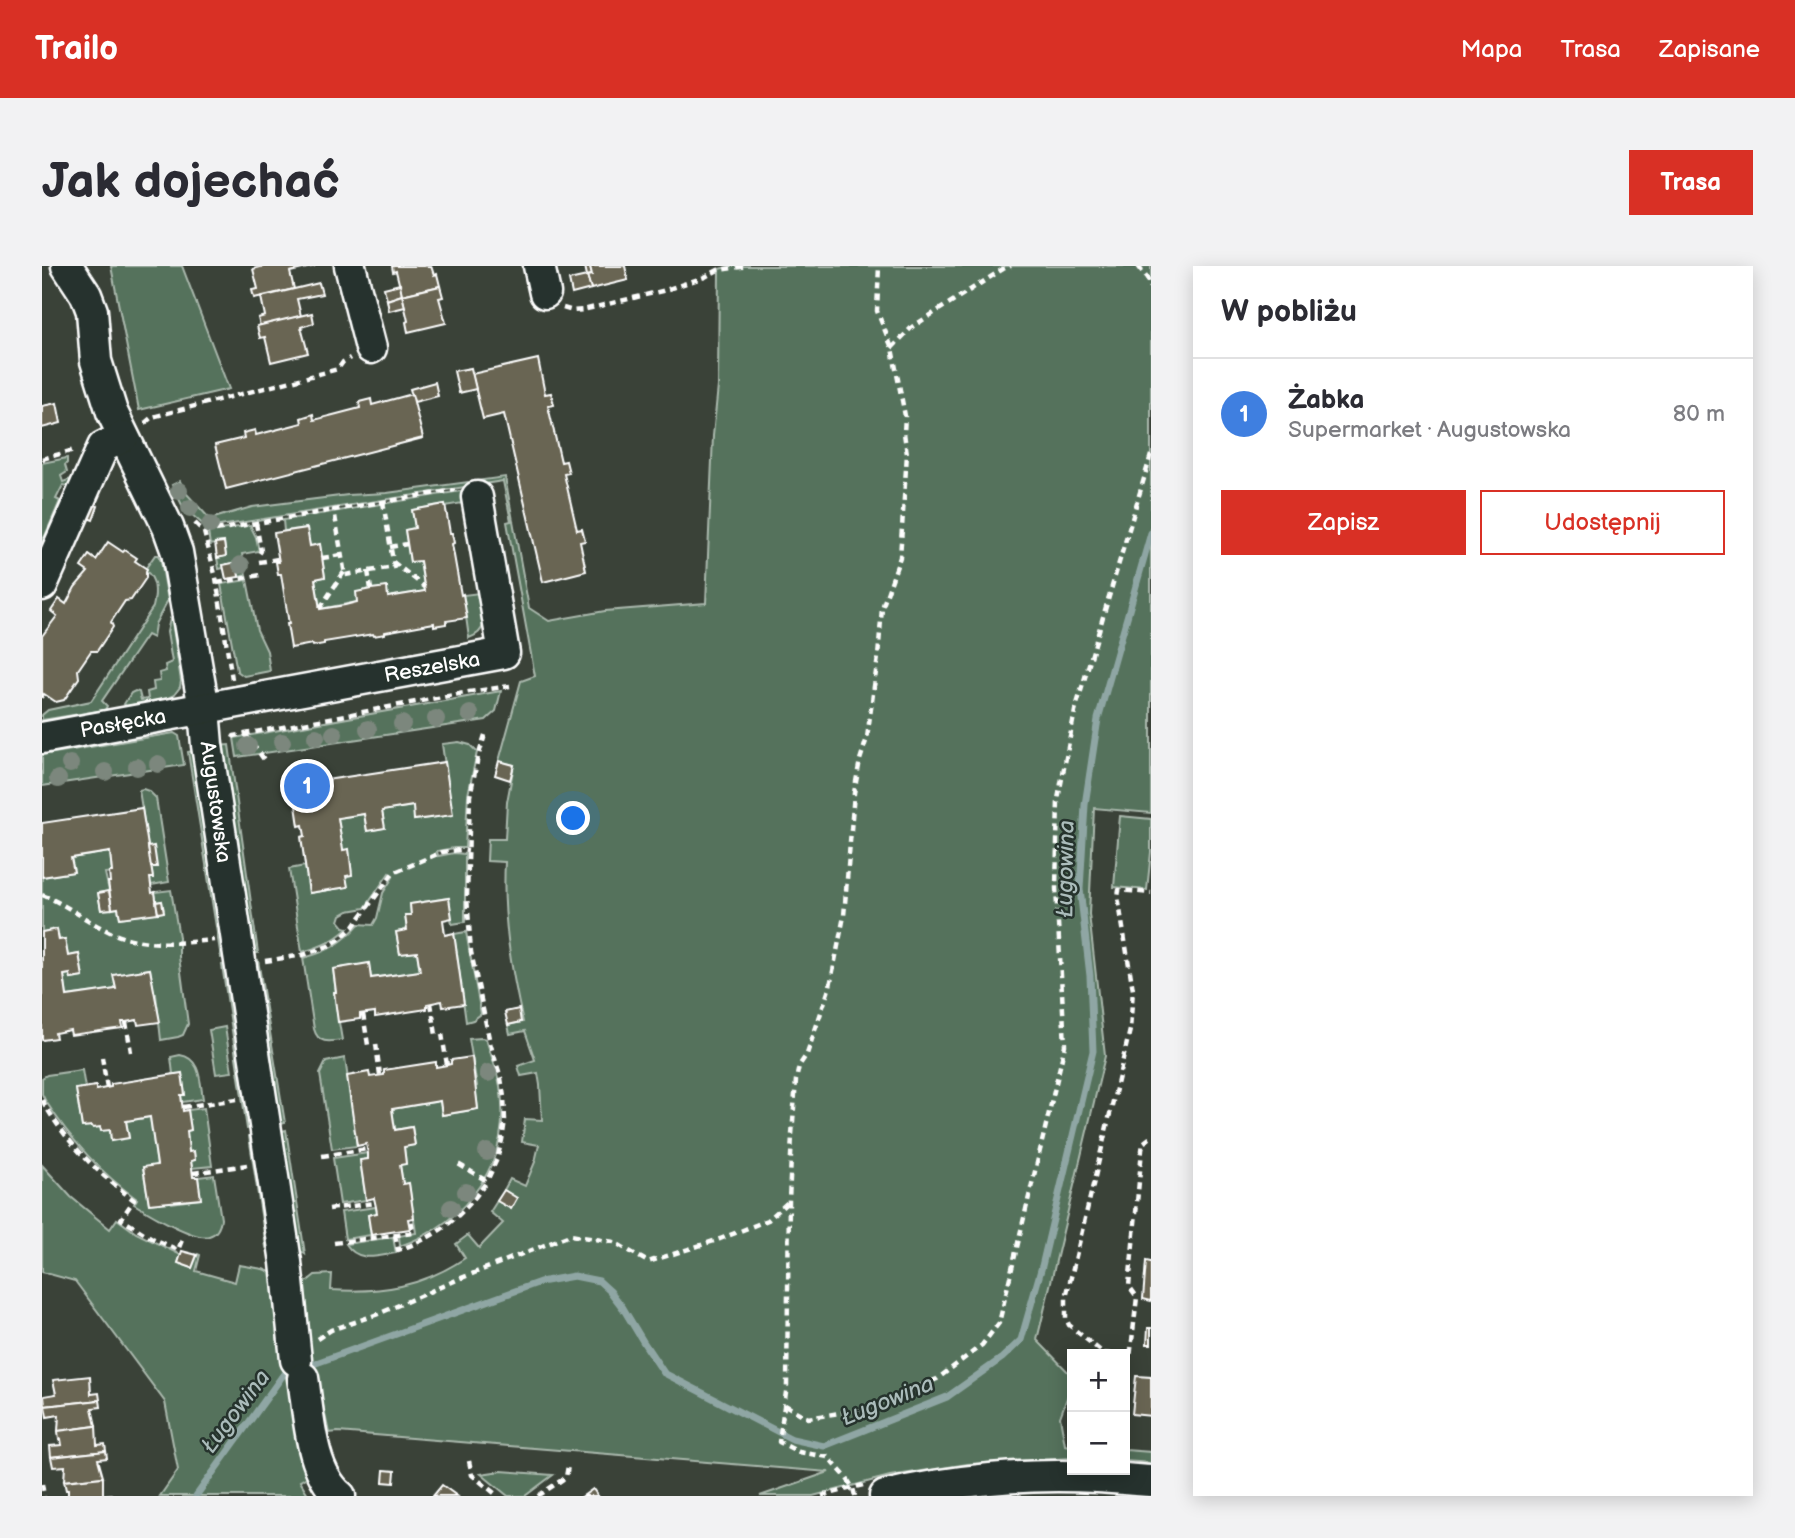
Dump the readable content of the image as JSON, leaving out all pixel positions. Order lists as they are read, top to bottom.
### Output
{
  "streets": {
    "street": ["Reszelska", "Pasłęcka", "Augustowska"]
  },
  "crossings": [
    ["Reszelska", "Pasłęcka"],
    ["Reszelska", "Augustowska"],
    ["Pasłęcka", "Augustowska"]
  ],
  "water": ["Ługowina"],
  "page": {
    "header": "Trailo",
    "nav": ["Mapa", "Trasa", "Zapisane"],
    "buttons": [
      "Trasa",
      ["Zapisz", "Udostępnij"]
    ],
    "title": "Jak dojechać",
    "heading": "W pobliżu",
    "list": [
      {
        "mark": "1",
        "name": "Żabka",
        "note": "Supermarket · Augustowska",
        "value": "80 m"
      }
    ],
    "pins": "1",
    "map_buttons": ["+", "−"]
  }
}
